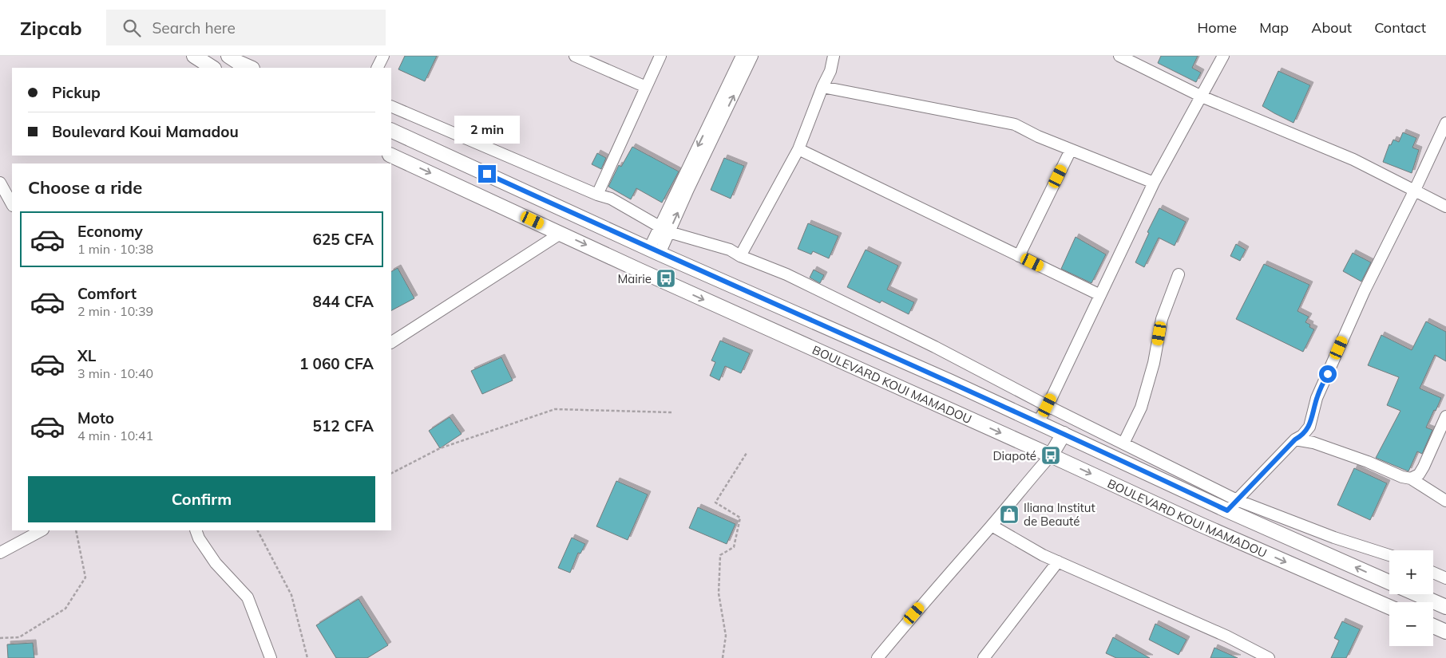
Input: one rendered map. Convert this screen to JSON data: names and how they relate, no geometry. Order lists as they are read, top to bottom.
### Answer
{
  "streets": {
    "main road": ["BOULEVARD KOUI MAMADOU"]
  },
  "places": {
    "bus stop": ["Mairie", "Diapoté"],
    "shop": ["Iliana Institut de Beauté"]
  },
  "page": {
    "header": "Zipcab",
    "search": "Search here",
    "nav": [
      "Home",
      "Map",
      "About",
      "Contact"
    ],
    "banner": ["Pickup", "Boulevard Koui Mamadou"],
    "bubble": "2 min",
    "heading": "Choose a ride",
    "list": [
      {
        "name": "Economy",
        "note": "1 min · 10:38",
        "value": "625 CFA"
      },
      {
        "name": "Comfort",
        "note": "2 min · 10:39",
        "value": "844 CFA"
      },
      {
        "name": "XL",
        "note": "3 min · 10:40",
        "value": "1 060 CFA"
      },
      {
        "name": "Moto",
        "note": "4 min · 10:41",
        "value": "512 CFA"
      }
    ],
    "buttons": "Confirm",
    "map_buttons": ["+", "−"]
  }
}
